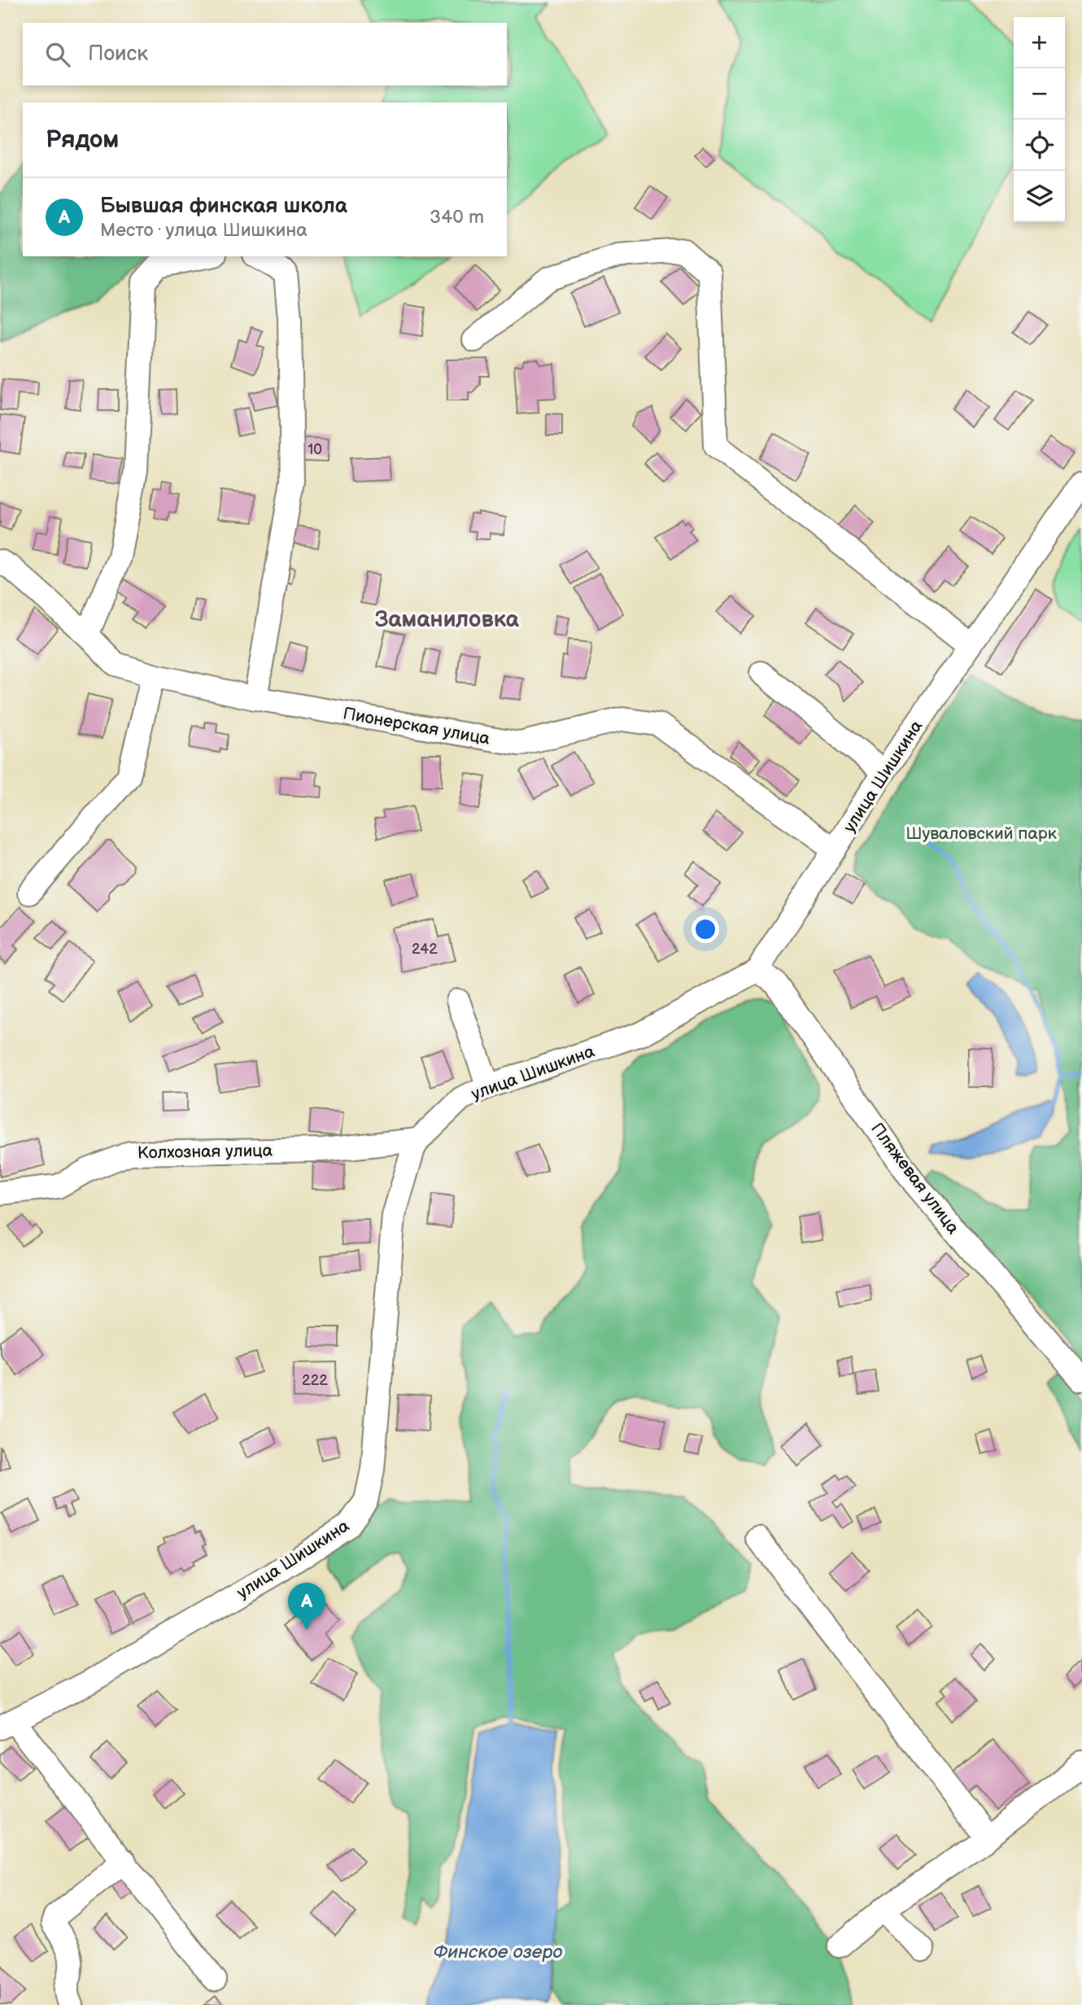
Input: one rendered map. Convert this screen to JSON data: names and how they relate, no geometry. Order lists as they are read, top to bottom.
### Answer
{
  "streets": {
    "street": [
      "Пионерская улица",
      "улица Шишкина",
      "Колхозная улица",
      "Пляжевая улица"
    ]
  },
  "crossings": [
    ["Пионерская улица", "улица Шишкина"],
    ["улица Шишкина", "Колхозная улица"],
    ["улица Шишкина", "Пляжевая улица"]
  ],
  "districts": ["Заманиловка"],
  "water": ["Финское озеро"],
  "parks": ["Шуваловский парк"],
  "house_numbers": ["10", "242", "222"],
  "page": {
    "map_buttons": ["+", "−"],
    "search": "Поиск",
    "heading": "Рядом",
    "list": [
      {
        "mark": "A",
        "name": "Бывшая финская школа",
        "note": "Место · улица Шишкина",
        "value": "340 m"
      }
    ],
    "pins": "A"
  }
}
